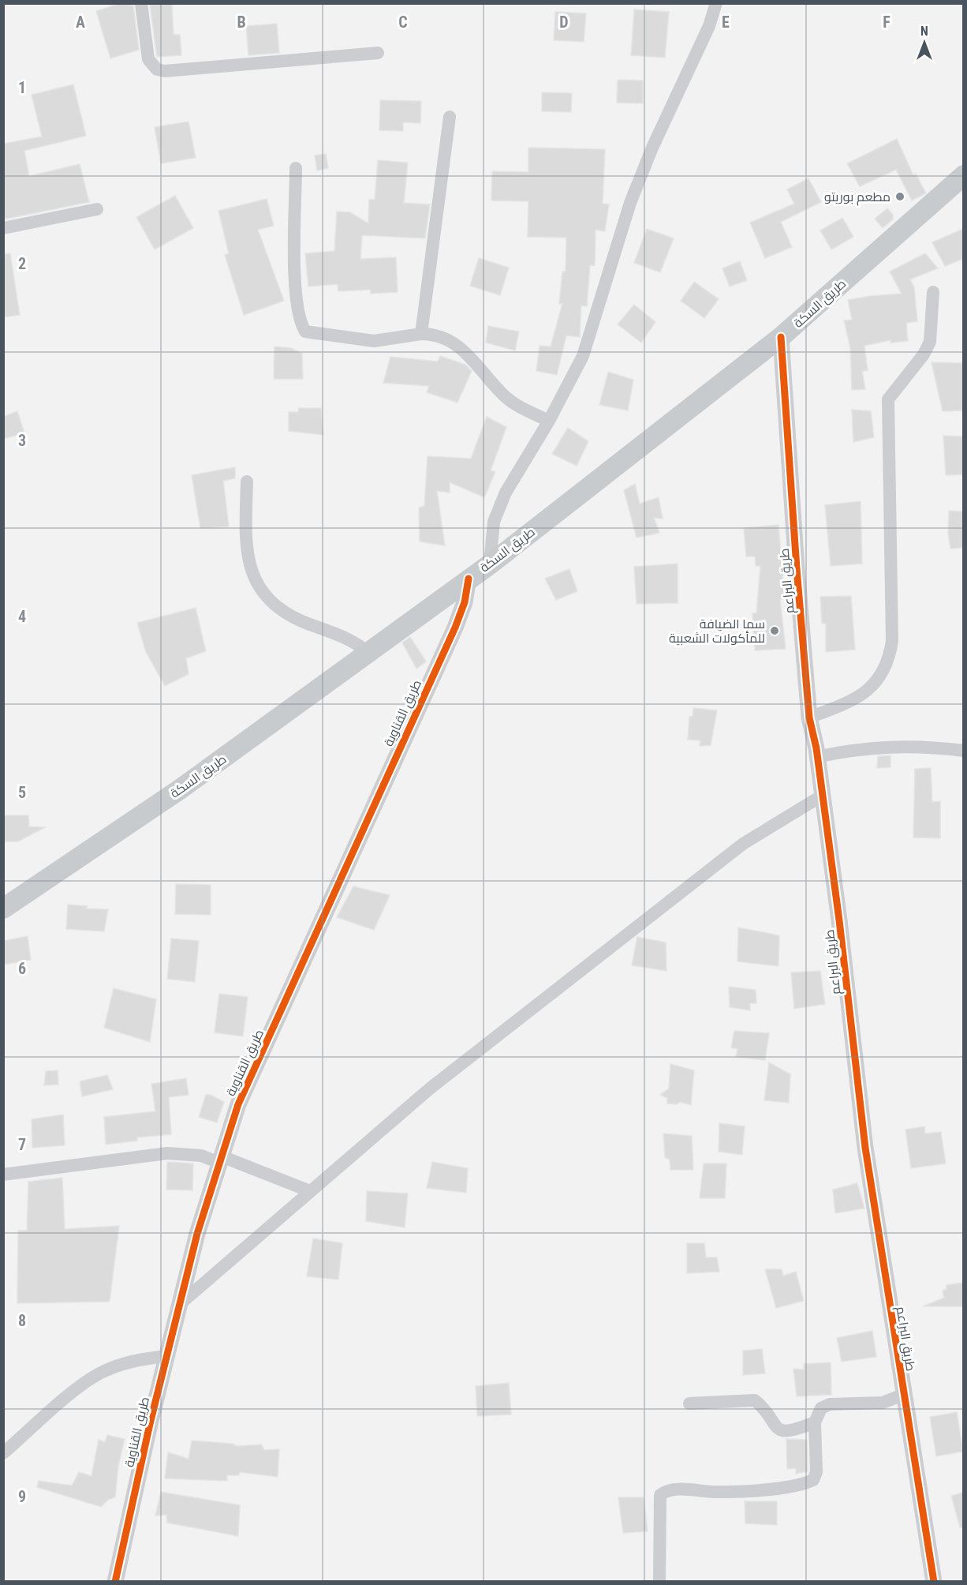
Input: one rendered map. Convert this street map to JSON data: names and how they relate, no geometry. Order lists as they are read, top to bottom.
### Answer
{
  "streets": {
    "main road": ["طريق السكة"],
    "street": ["طريق البراعم", "طريق القناوية"]
  },
  "crossings": [
    ["طريق السكة", "طريق البراعم"],
    ["طريق السكة", "طريق القناوية"]
  ],
  "places": ["مطعم بوريتو", "سما الضيافة للمأكولات الشعبية"],
  "north": "top",
  "grid": {
    "columns": [
      "A",
      "B",
      "C",
      "D",
      "E",
      "F"
    ],
    "rows": [
      "1",
      "2",
      "3",
      "4",
      "5",
      "6",
      "7",
      "8",
      "9"
    ]
  }
}
